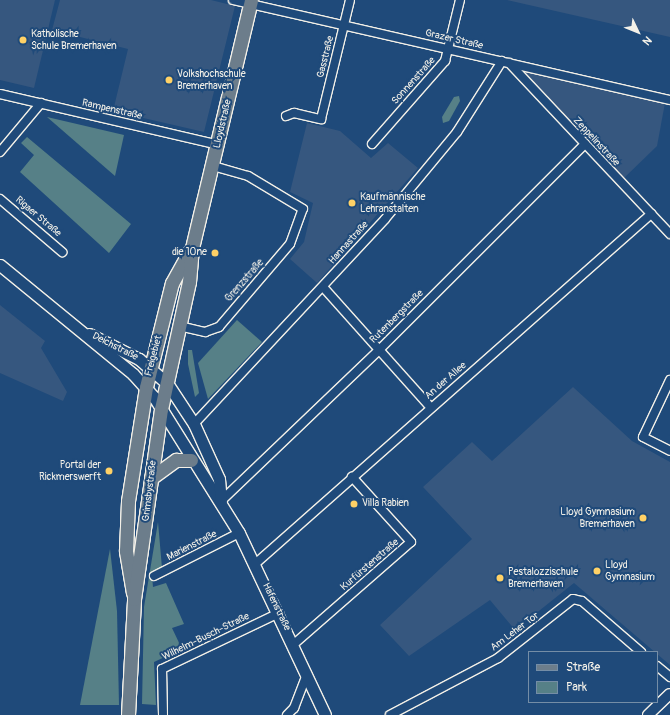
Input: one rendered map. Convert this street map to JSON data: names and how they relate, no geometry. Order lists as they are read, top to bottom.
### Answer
{
  "streets": {
    "main road": [
      "Lloydstraße",
      "Deichstraße",
      "Freigebiet",
      "Grimsbystraße",
      "Hafenstraße"
    ],
    "street": [
      "Grazer Straße",
      "Gasstraße",
      "Sonnenstraße",
      "Rampenstraße",
      "Zeppelinstraße",
      "Rigaer Straße",
      "Hannastraße",
      "Grenzstraße",
      "Rutenbergstraße",
      "An der Allee",
      "Marienstraße",
      "Kurfürstenstraße",
      "Am Leher Tor",
      "Wilhelm-Busch-Straße"
    ]
  },
  "crossings": [
    ["Grazer Straße", "Gasstraße"],
    ["Grazer Straße", "Sonnenstraße"],
    ["Grazer Straße", "Lloydstraße"],
    ["Grazer Straße", "Zeppelinstraße"],
    ["Grazer Straße", "Hannastraße"],
    ["Rampenstraße", "Lloydstraße"],
    ["Lloydstraße", "Grenzstraße"],
    ["Lloydstraße", "Deichstraße"],
    ["Lloydstraße", "Freigebiet"],
    ["Lloydstraße", "Grimsbystraße"],
    ["Lloydstraße", "Hafenstraße"],
    ["Zeppelinstraße", "Hannastraße"],
    ["Zeppelinstraße", "Rutenbergstraße"],
    ["Zeppelinstraße", "An der Allee"],
    ["Hannastraße", "Hafenstraße"],
    ["Rutenbergstraße", "Hafenstraße"],
    ["Deichstraße", "Freigebiet"],
    ["Deichstraße", "Grimsbystraße"],
    ["Deichstraße", "Hafenstraße"],
    ["Freigebiet", "Grimsbystraße"],
    ["Freigebiet", "Hafenstraße"],
    ["An der Allee", "Kurfürstenstraße"],
    ["An der Allee", "Hafenstraße"],
    ["Grimsbystraße", "Hafenstraße"],
    ["Marienstraße", "Hafenstraße"],
    ["Kurfürstenstraße", "Hafenstraße"],
    ["Hafenstraße", "Wilhelm-Busch-Straße"]
  ],
  "places": [
    "Katholische Schule Bremerhaven",
    "Volkshochschule Bremerhaven",
    "Kaufmännische Lehranstalten",
    "die 10ne",
    "Portal der Rickmerswerft",
    "Villa Rabien",
    "Lloyd Gymnasium Bremerhaven",
    "Lloyd Gymnasium",
    "Pestalozzischule Bremerhaven"
  ],
  "legend": ["Straße", "Park"],
  "north": "bottom right"
}
